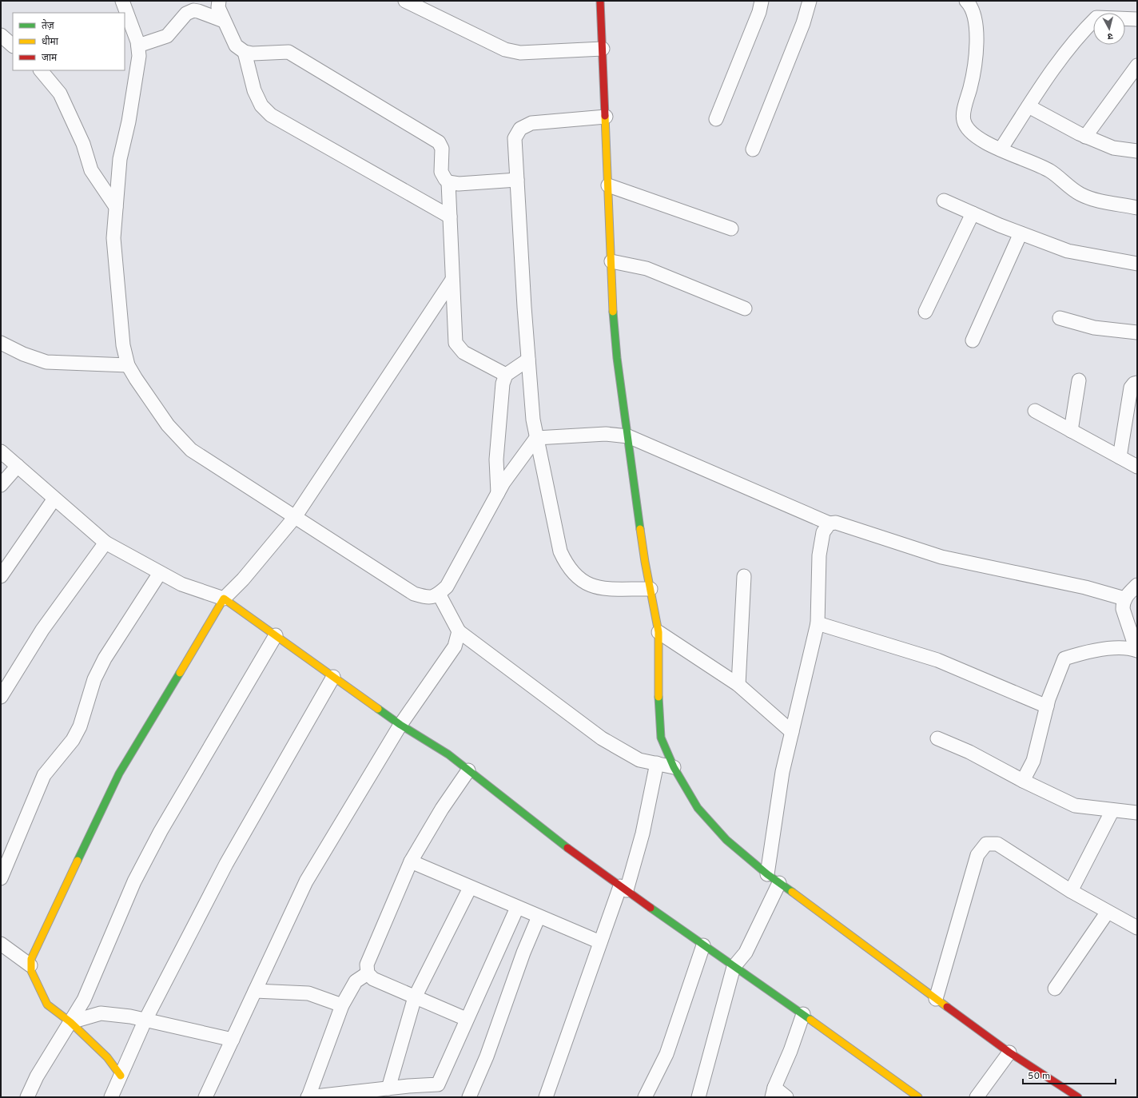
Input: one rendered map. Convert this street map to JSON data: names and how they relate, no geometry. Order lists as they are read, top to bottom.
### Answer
{
  "legend": ["तेज़", "धीमा", "जाम"],
  "scale_bar": "50 m",
  "north": "bottom"
}
